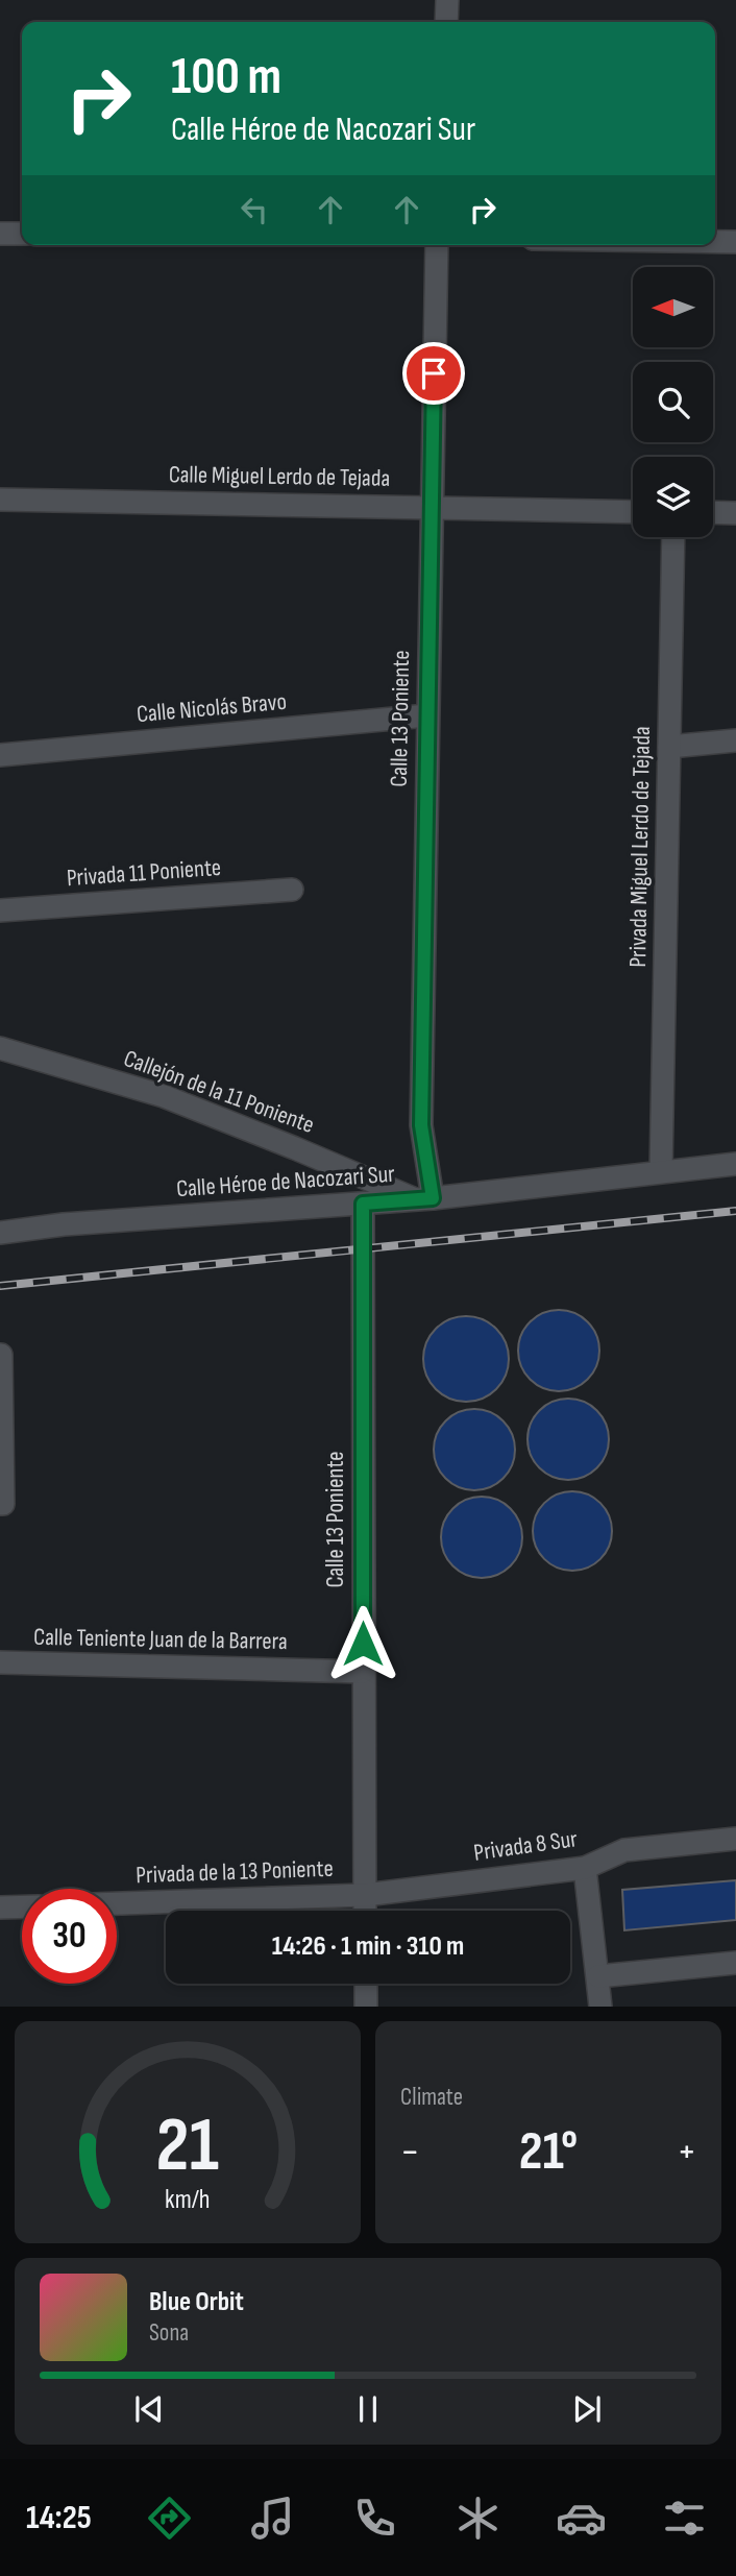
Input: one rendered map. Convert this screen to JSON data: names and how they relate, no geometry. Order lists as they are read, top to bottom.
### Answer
{
  "streets": {
    "street": [
      "Calle Miguel Lerdo de Tejada",
      "Calle Nicolás Bravo",
      "Calle 13 Poniente",
      "Privada Miguel Lerdo de Tejada",
      "Privada 11 Poniente",
      "Callejón de la 11 Poniente",
      "Calle Héroe de Nacozari Sur",
      "Calle Teniente Juan de la Barrera",
      "Privada 8 Sur",
      "Privada de la 13 Poniente"
    ]
  },
  "crossings": [
    ["Calle Miguel Lerdo de Tejada", "Calle 13 Poniente"],
    ["Calle Nicolás Bravo", "Calle 13 Poniente"],
    ["Calle 13 Poniente", "Callejón de la 11 Poniente"],
    ["Calle 13 Poniente", "Calle Héroe de Nacozari Sur"],
    ["Calle 13 Poniente", "Calle Teniente Juan de la Barrera"],
    ["Calle 13 Poniente", "Privada 8 Sur"],
    ["Calle 13 Poniente", "Privada de la 13 Poniente"],
    ["Privada Miguel Lerdo de Tejada", "Calle Héroe de Nacozari Sur"],
    ["Callejón de la 11 Poniente", "Calle Héroe de Nacozari Sur"],
    ["Privada 8 Sur", "Privada de la 13 Poniente"]
  ],
  "north": "left",
  "page": {
    "turn": ["100 m", "Calle Héroe de Nacozari Sur"],
    "limit": "30",
    "trip": "14:26 · 1 min · 310 m",
    "tile": "Climate",
    "heat": ["−", "21°", "+"],
    "song": ["Blue Orbit", "Sona"],
    "tabs": "14:25",
    "gauge": ["21", "km/h"]
  }
}
